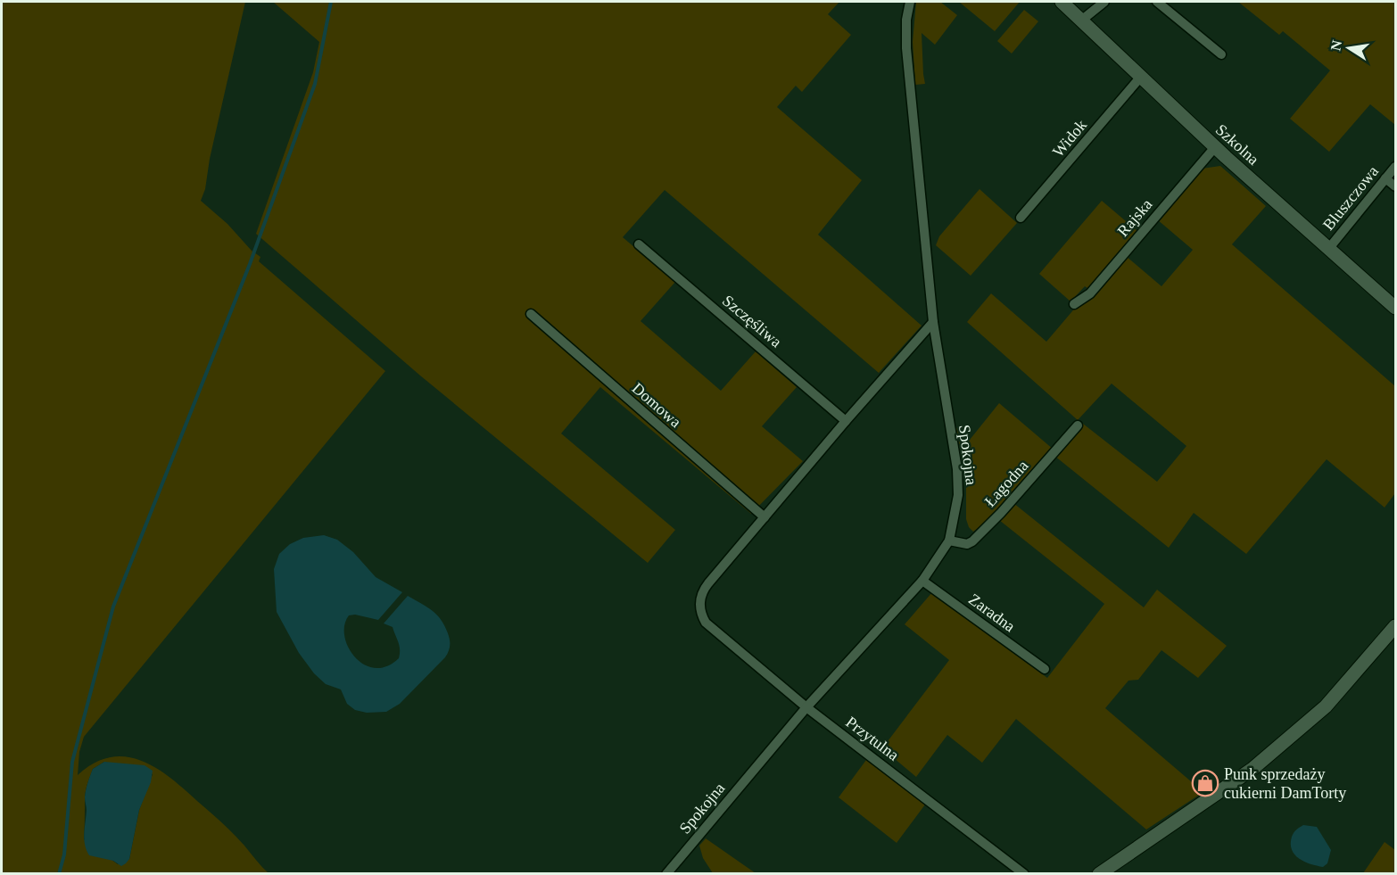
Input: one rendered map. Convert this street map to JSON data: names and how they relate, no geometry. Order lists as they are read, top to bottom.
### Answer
{
  "streets": {
    "street": [
      "Widok",
      "Szkolna",
      "Bluszczowa",
      "Rajska",
      "Szczęśliwa",
      "Domowa",
      "Spokojna",
      "Łagodna",
      "Zaradna",
      "Przytulna"
    ]
  },
  "crossings": [
    ["Widok", "Szkolna"],
    ["Szkolna", "Bluszczowa"],
    ["Szkolna", "Rajska"],
    ["Domowa", "Przytulna"],
    ["Spokojna", "Łagodna"],
    ["Spokojna", "Zaradna"],
    ["Spokojna", "Przytulna"]
  ],
  "places": {
    "shop": ["Punk sprzedaży cukierni DamTorty"]
  },
  "north": "left"
}
